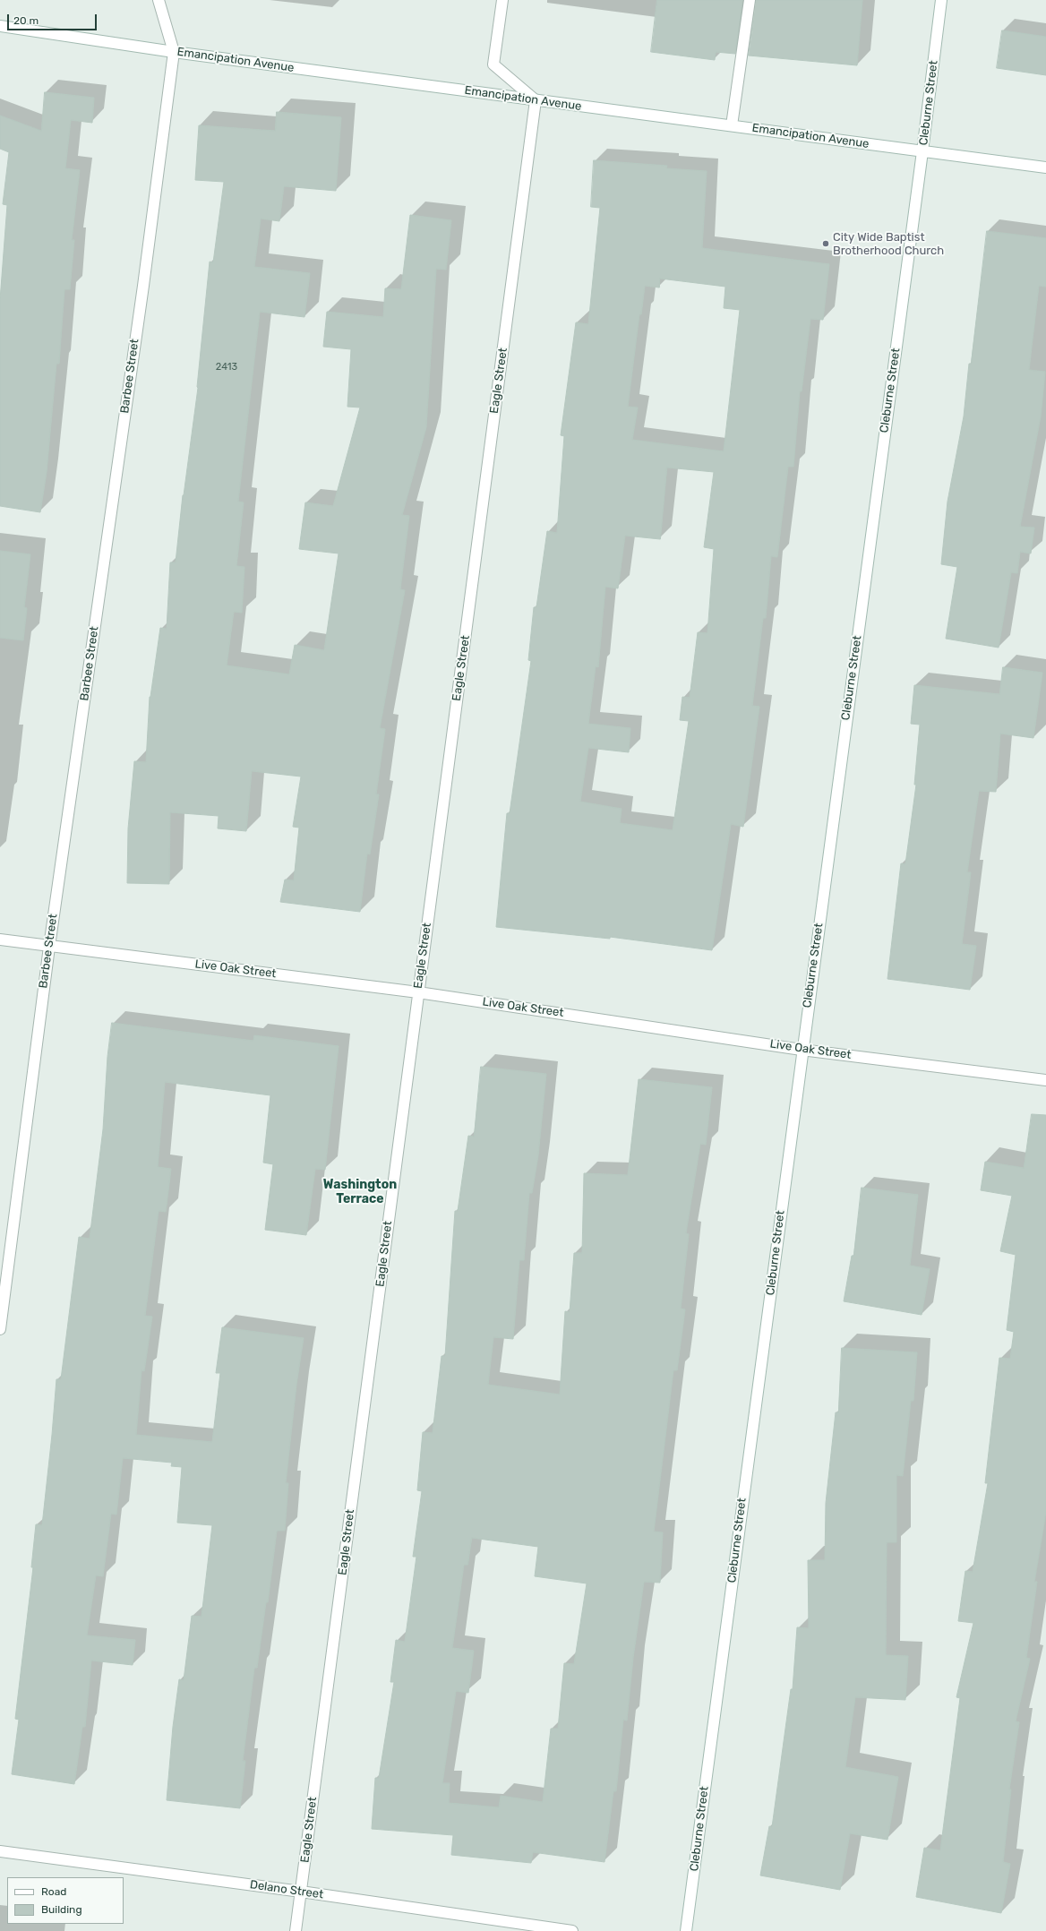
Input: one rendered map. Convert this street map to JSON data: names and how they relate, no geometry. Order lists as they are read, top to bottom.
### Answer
{
  "streets": {
    "street": [
      "Emancipation Avenue",
      "Cleburne Street",
      "Barbee Street",
      "Eagle Street",
      "Live Oak Street",
      "Delano Street"
    ]
  },
  "crossings": [
    ["Emancipation Avenue", "Cleburne Street"],
    ["Emancipation Avenue", "Barbee Street"],
    ["Emancipation Avenue", "Eagle Street"],
    ["Cleburne Street", "Live Oak Street"],
    ["Barbee Street", "Live Oak Street"],
    ["Eagle Street", "Live Oak Street"],
    ["Eagle Street", "Delano Street"]
  ],
  "districts": ["Washington Terrace"],
  "places": ["City Wide Baptist Brotherhood Church"],
  "house_numbers": ["2413"],
  "legend": ["Road", "Building"],
  "scale_bar": "20 m"
}
